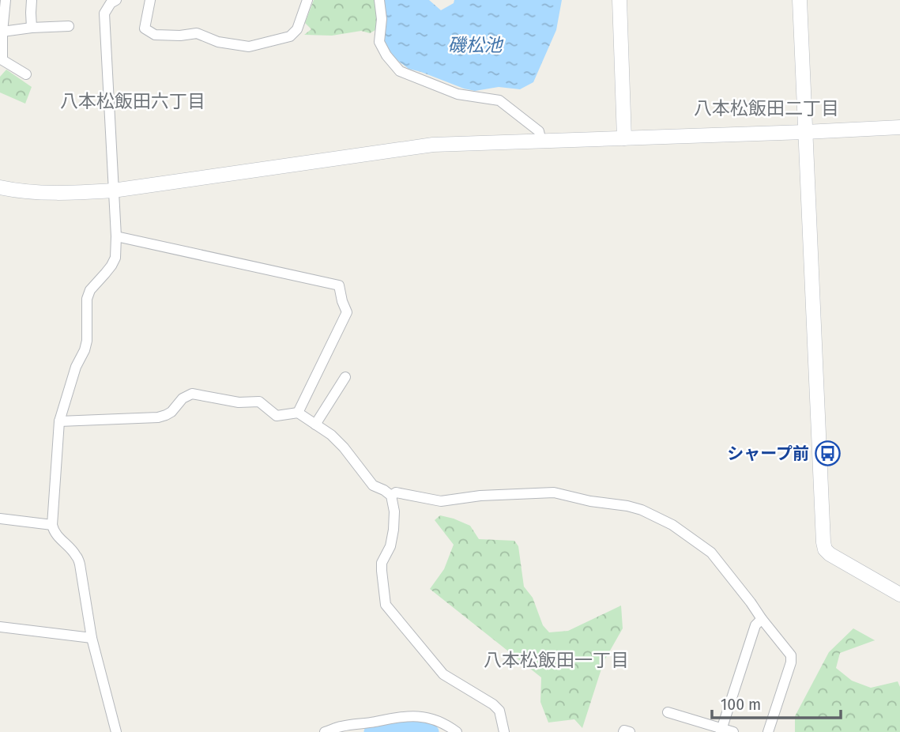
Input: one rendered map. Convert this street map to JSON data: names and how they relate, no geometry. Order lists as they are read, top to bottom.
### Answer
{
  "districts": ["八本松飯田六丁目", "八本松飯田二丁目", "八本松飯田一丁目"],
  "water": ["磯松池"],
  "places": {
    "bus stop": ["シャープ前"]
  },
  "scale_bar": "100 m"
}
